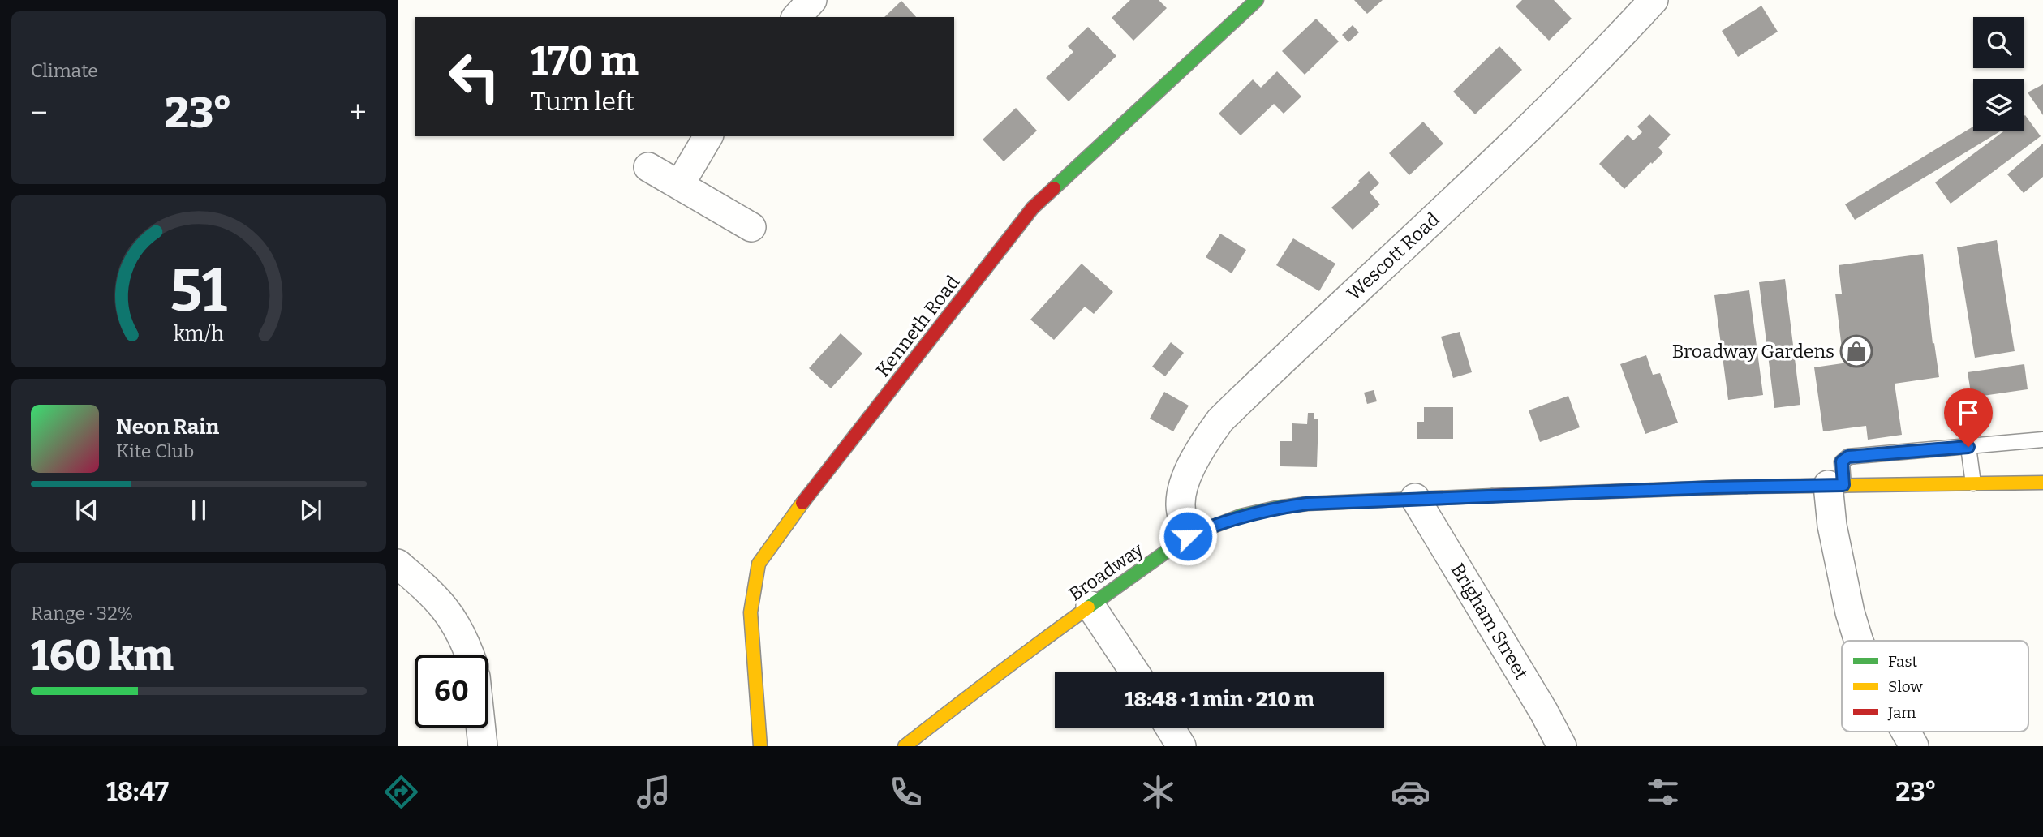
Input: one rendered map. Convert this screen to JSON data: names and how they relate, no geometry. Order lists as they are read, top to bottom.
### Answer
{
  "streets": {
    "main road": ["Kenneth Road", "Broadway"],
    "street": ["Wescott Road", "Brigham Street"]
  },
  "crossings": [
    ["Wescott Road", "Broadway"],
    ["Broadway", "Brigham Street"]
  ],
  "places": {
    "shop": ["Broadway Gardens"]
  },
  "legend": ["Fast", "Slow", "Jam"],
  "page": {
    "tile": [
      "Climate",
      ["Range · 32%", "160 km"]
    ],
    "turn": ["170 m", "Turn left"],
    "heat": ["−", "23°", "+"],
    "song": ["Neon Rain", "Kite Club"],
    "limit": "60",
    "trip": "18:48 · 1 min · 210 m",
    "tabs": ["18:47", "23°"],
    "gauge": ["51", "km/h"]
  }
}
